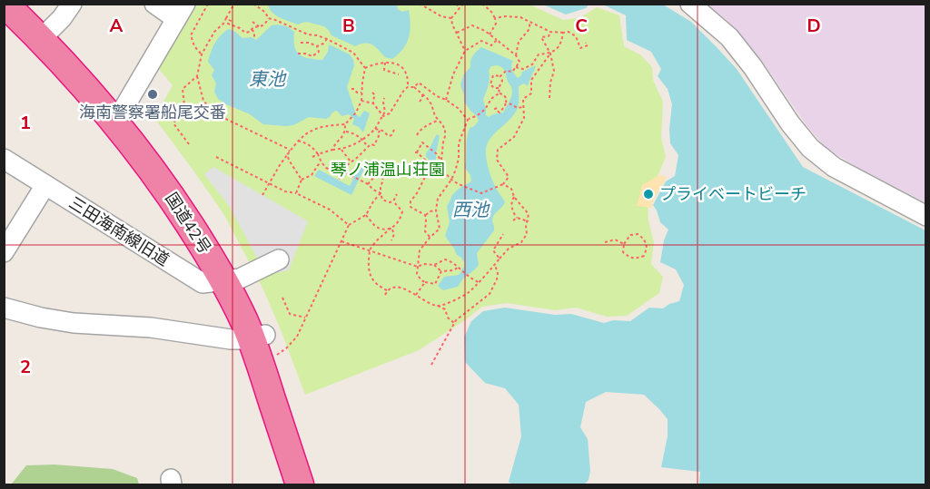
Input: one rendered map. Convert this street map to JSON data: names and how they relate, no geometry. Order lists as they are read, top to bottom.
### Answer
{
  "streets": {
    "highway": ["国道42号"],
    "street": ["三田海南線旧道"]
  },
  "crossings": [
    ["国道42号", "三田海南線旧道"]
  ],
  "water": ["東池", "西池"],
  "parks": ["琴ノ浦温山荘園"],
  "places": ["海南警察署船尾交番", "プライベートビーチ"],
  "grid": {
    "columns": [
      "A",
      "B",
      "C",
      "D"
    ],
    "rows": ["1", "2"]
  }
}
